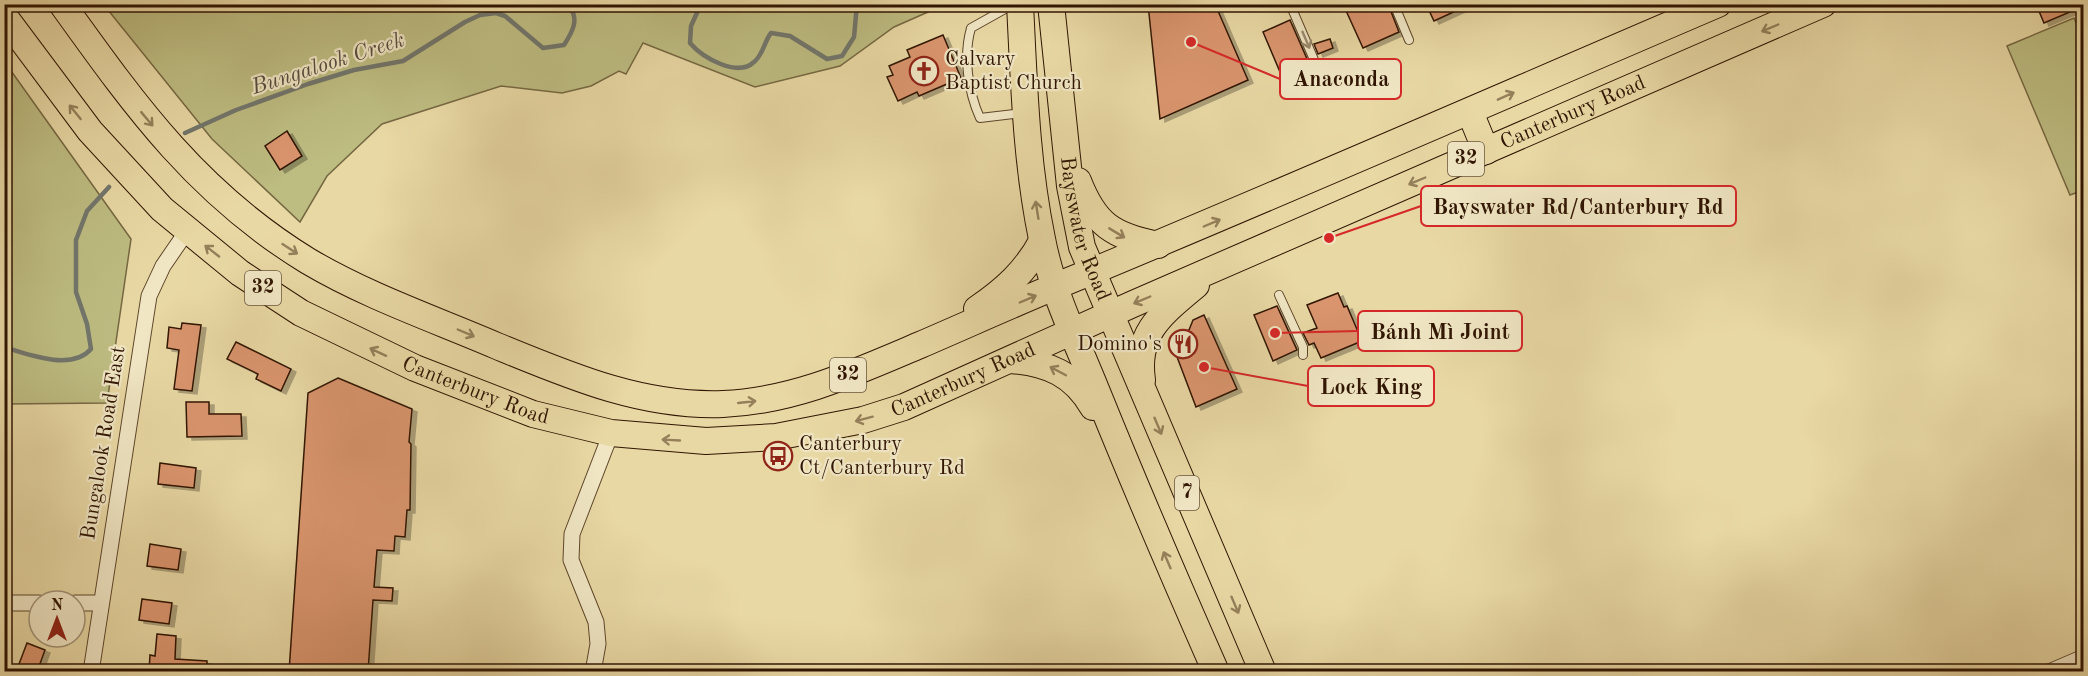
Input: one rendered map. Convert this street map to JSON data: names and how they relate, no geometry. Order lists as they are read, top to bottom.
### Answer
{
  "streets": {
    "main road": [
      "Canterbury Road",
      "32",
      "Bayswater Road",
      "7"
    ],
    "street": ["Bungalook Road East"]
  },
  "crossings": [
    ["Canterbury Road", "Bayswater Road"],
    ["Canterbury Road", "Bungalook Road East"]
  ],
  "water": ["Bungalook Creek"],
  "places": {
    "other": [
      "Anaconda",
      "Bayswater Rd/Canterbury Rd",
      "Bánh Mì Joint",
      "Lock King"
    ],
    "church": ["Calvary Baptist Church"],
    "restaurant": ["Domino's"],
    "bus stop": ["Canterbury Ct/Canterbury Rd"]
  },
  "north": "top"
}
